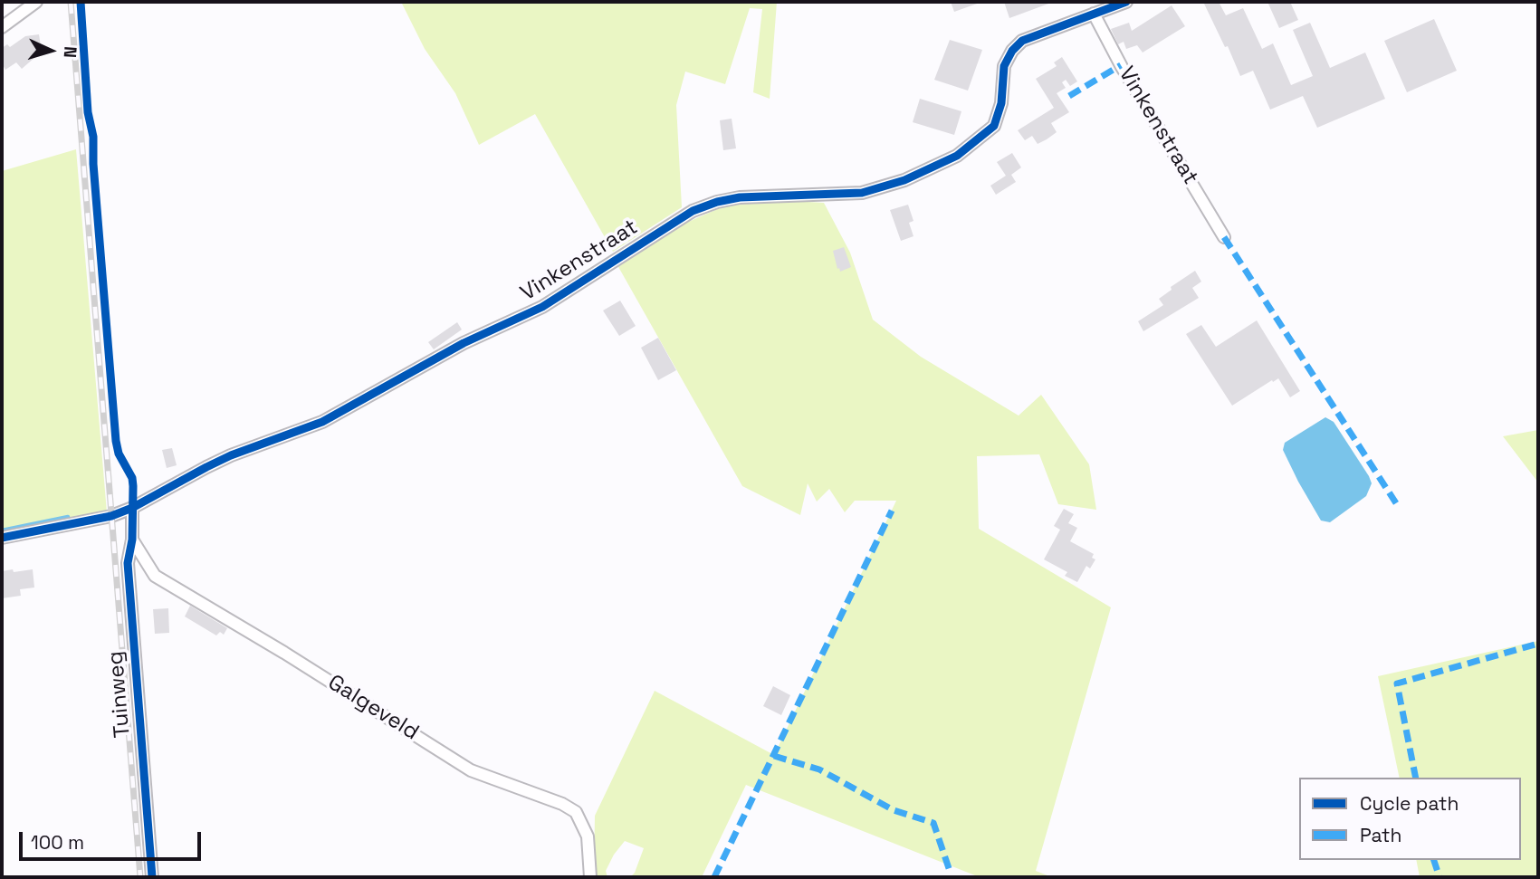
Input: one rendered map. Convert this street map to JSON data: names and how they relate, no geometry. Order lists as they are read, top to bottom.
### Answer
{
  "streets": {
    "street": ["Vinkenstraat", "Tuinweg", "Galgeveld"]
  },
  "crossings": [
    ["Vinkenstraat", "Tuinweg"],
    ["Tuinweg", "Galgeveld"]
  ],
  "legend": ["Cycle path", "Path"],
  "scale_bar": "100 m",
  "north": "right"
}
